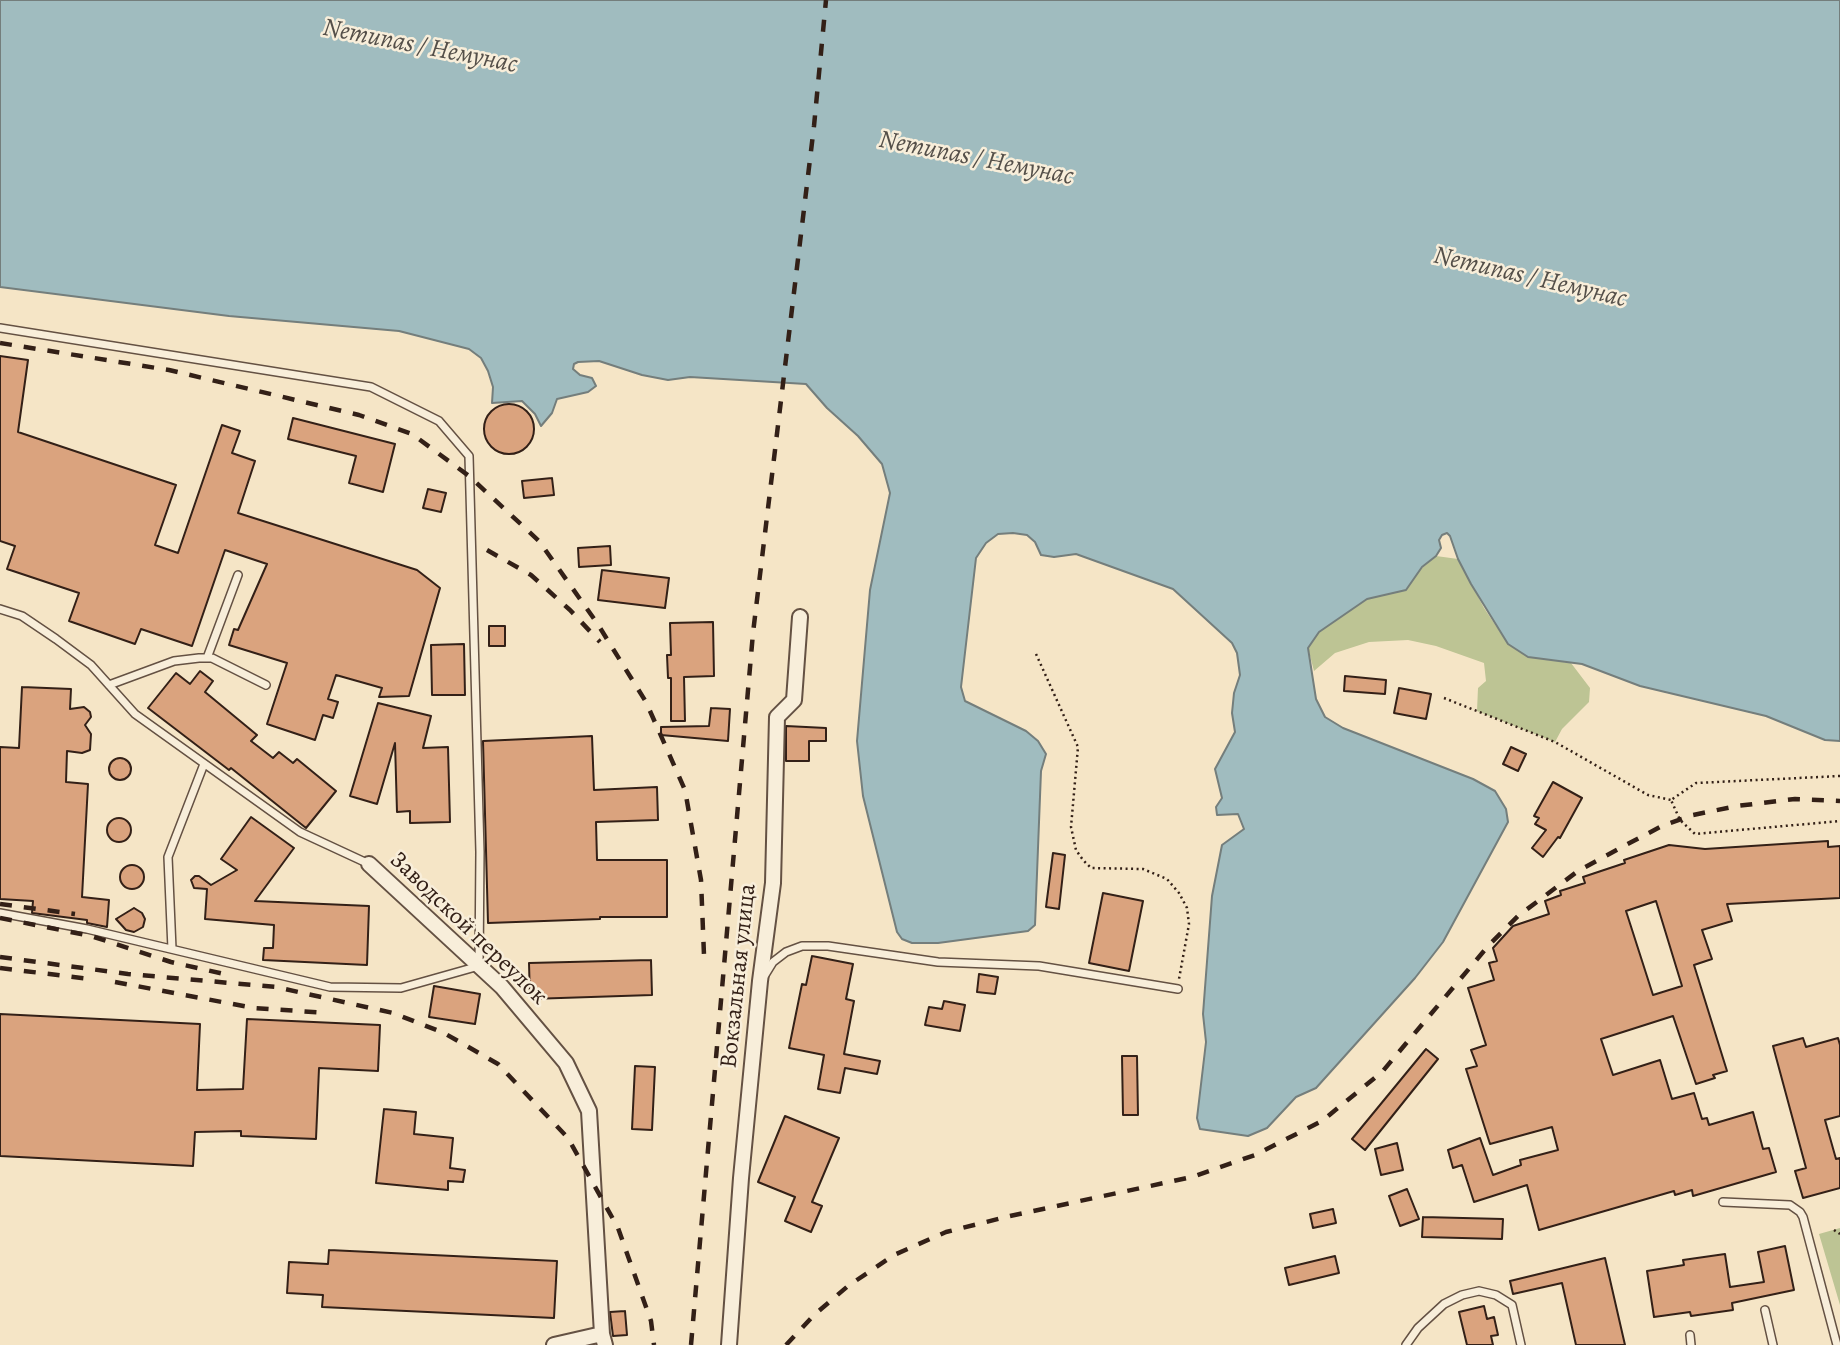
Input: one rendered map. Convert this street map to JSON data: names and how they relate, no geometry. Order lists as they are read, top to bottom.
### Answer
{
  "streets": {
    "street": ["Заводской переулок", "Вокзальная улица"]
  },
  "water": ["Nemunas / Немунас"]
}
